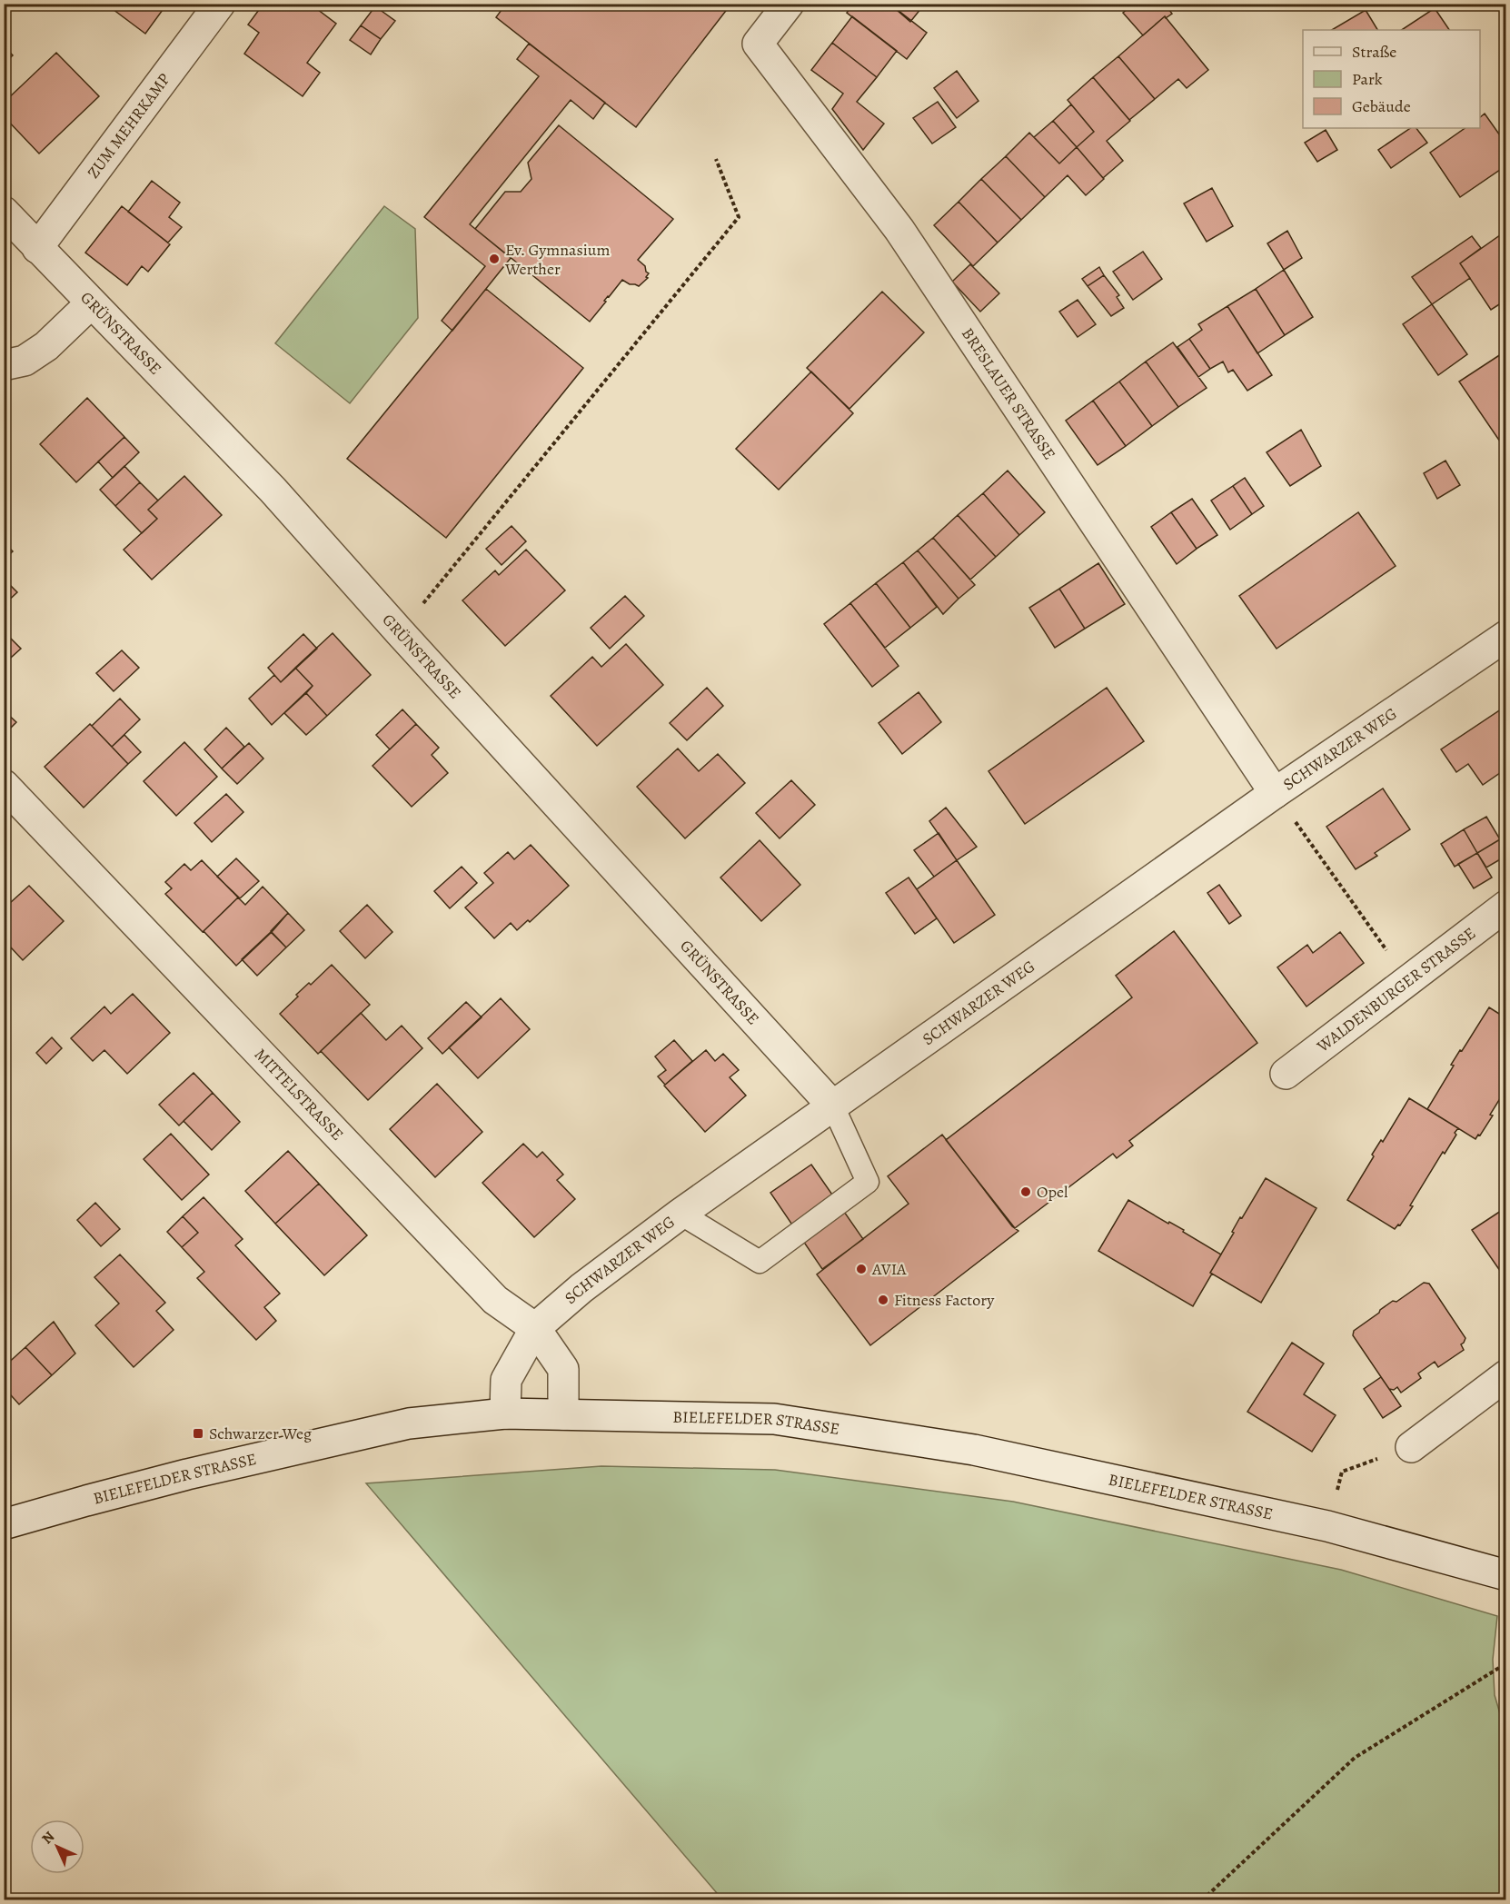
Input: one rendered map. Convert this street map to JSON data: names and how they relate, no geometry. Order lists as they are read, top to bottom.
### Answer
{
  "streets": {
    "street": [
      "ZUM MEHRKAMP",
      "GRÜNSTRASSE",
      "BRESLAUER STRASSE",
      "SCHWARZER WEG",
      "WALDENBURGER STRASSE",
      "MITTELSTRASSE",
      "BIELEFELDER STRASSE"
    ]
  },
  "crossings": [
    ["ZUM MEHRKAMP", "GRÜNSTRASSE"],
    ["GRÜNSTRASSE", "SCHWARZER WEG"],
    ["BRESLAUER STRASSE", "SCHWARZER WEG"],
    ["SCHWARZER WEG", "MITTELSTRASSE"],
    ["SCHWARZER WEG", "BIELEFELDER STRASSE"],
    ["MITTELSTRASSE", "BIELEFELDER STRASSE"]
  ],
  "places": {
    "other": [
      "Ev. Gymnasium Werther",
      "Opel",
      "AVIA",
      "Fitness Factory"
    ],
    "transit": ["Schwarzer Weg"]
  },
  "legend": ["Straße", "Park", "Gebäude"],
  "north": "top left"
}
